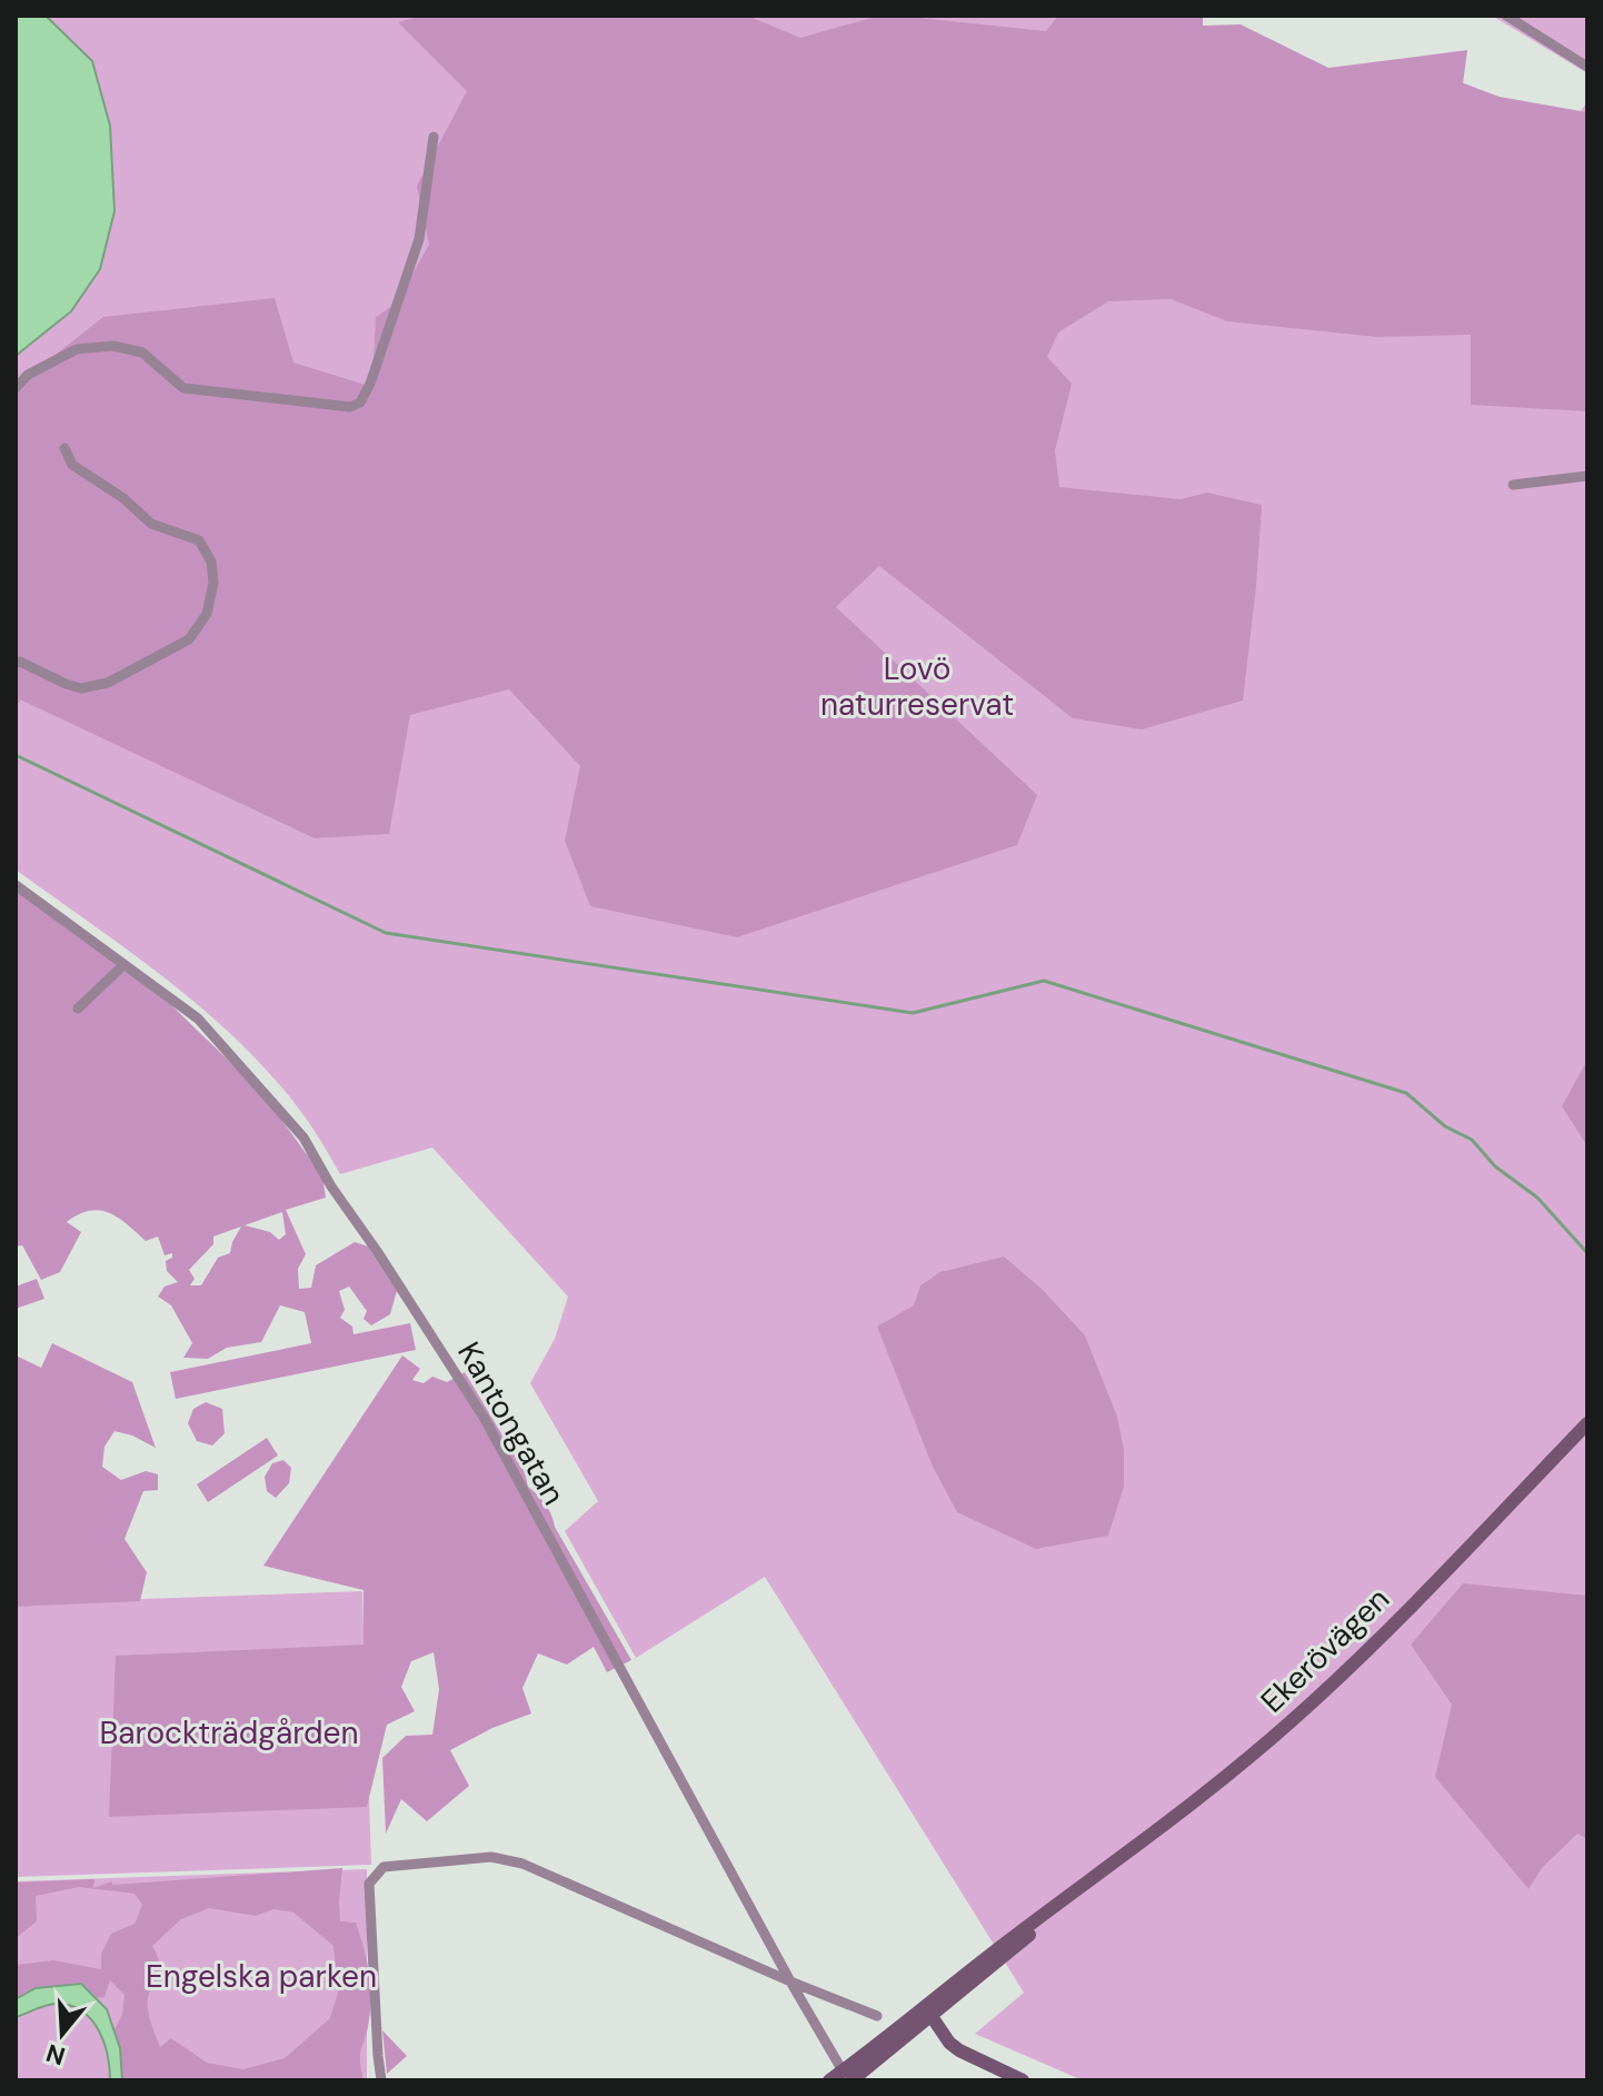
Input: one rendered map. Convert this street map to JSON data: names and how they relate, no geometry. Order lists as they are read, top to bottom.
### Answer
{
  "streets": {
    "main road": ["Ekerövägen"],
    "street": ["Kantongatan"]
  },
  "crossings": [
    ["Kantongatan", "Ekerövägen"]
  ],
  "parks": ["Lovö naturreservat", "Barockträdgården", "Engelska parken"],
  "north": "bottom"
}
